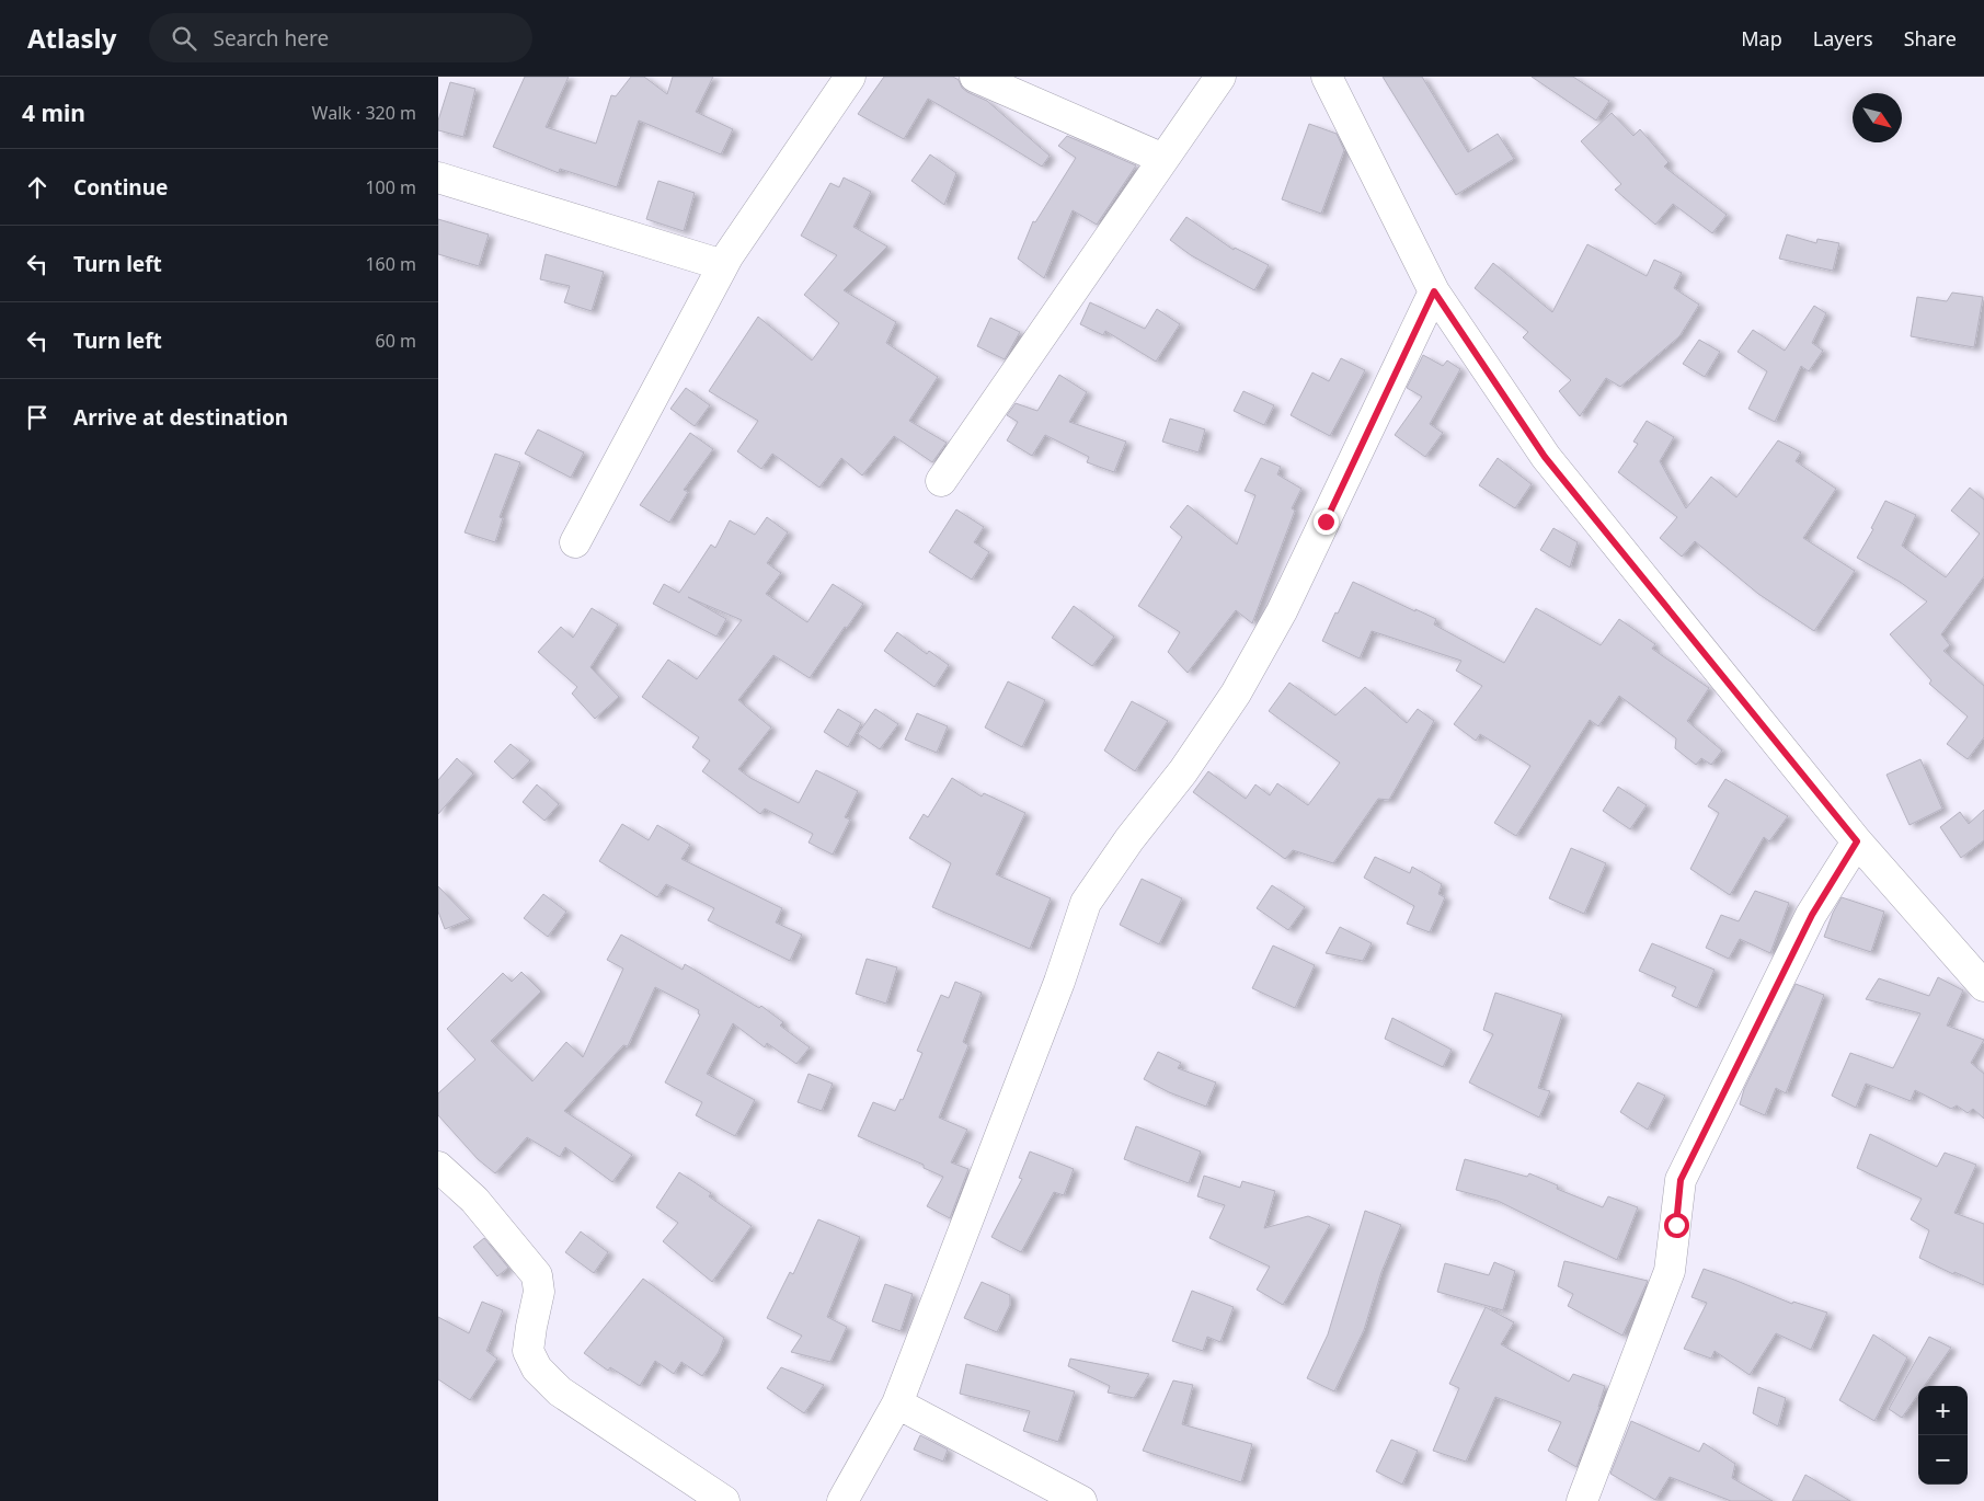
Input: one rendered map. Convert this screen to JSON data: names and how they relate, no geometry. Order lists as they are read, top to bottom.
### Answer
{
  "north": "bottom right",
  "page": {
    "header": "Atlasly",
    "search": "Search here",
    "nav": ["Map", "Layers", "Share"],
    "heading": ["4 min", "Walk · 320 m"],
    "list": [
      ["Continue", "100 m"],
      ["Turn left", "160 m"],
      ["Turn left", "60 m"],
      "Arrive at destination"
    ],
    "map_buttons": ["+", "−"]
  }
}
